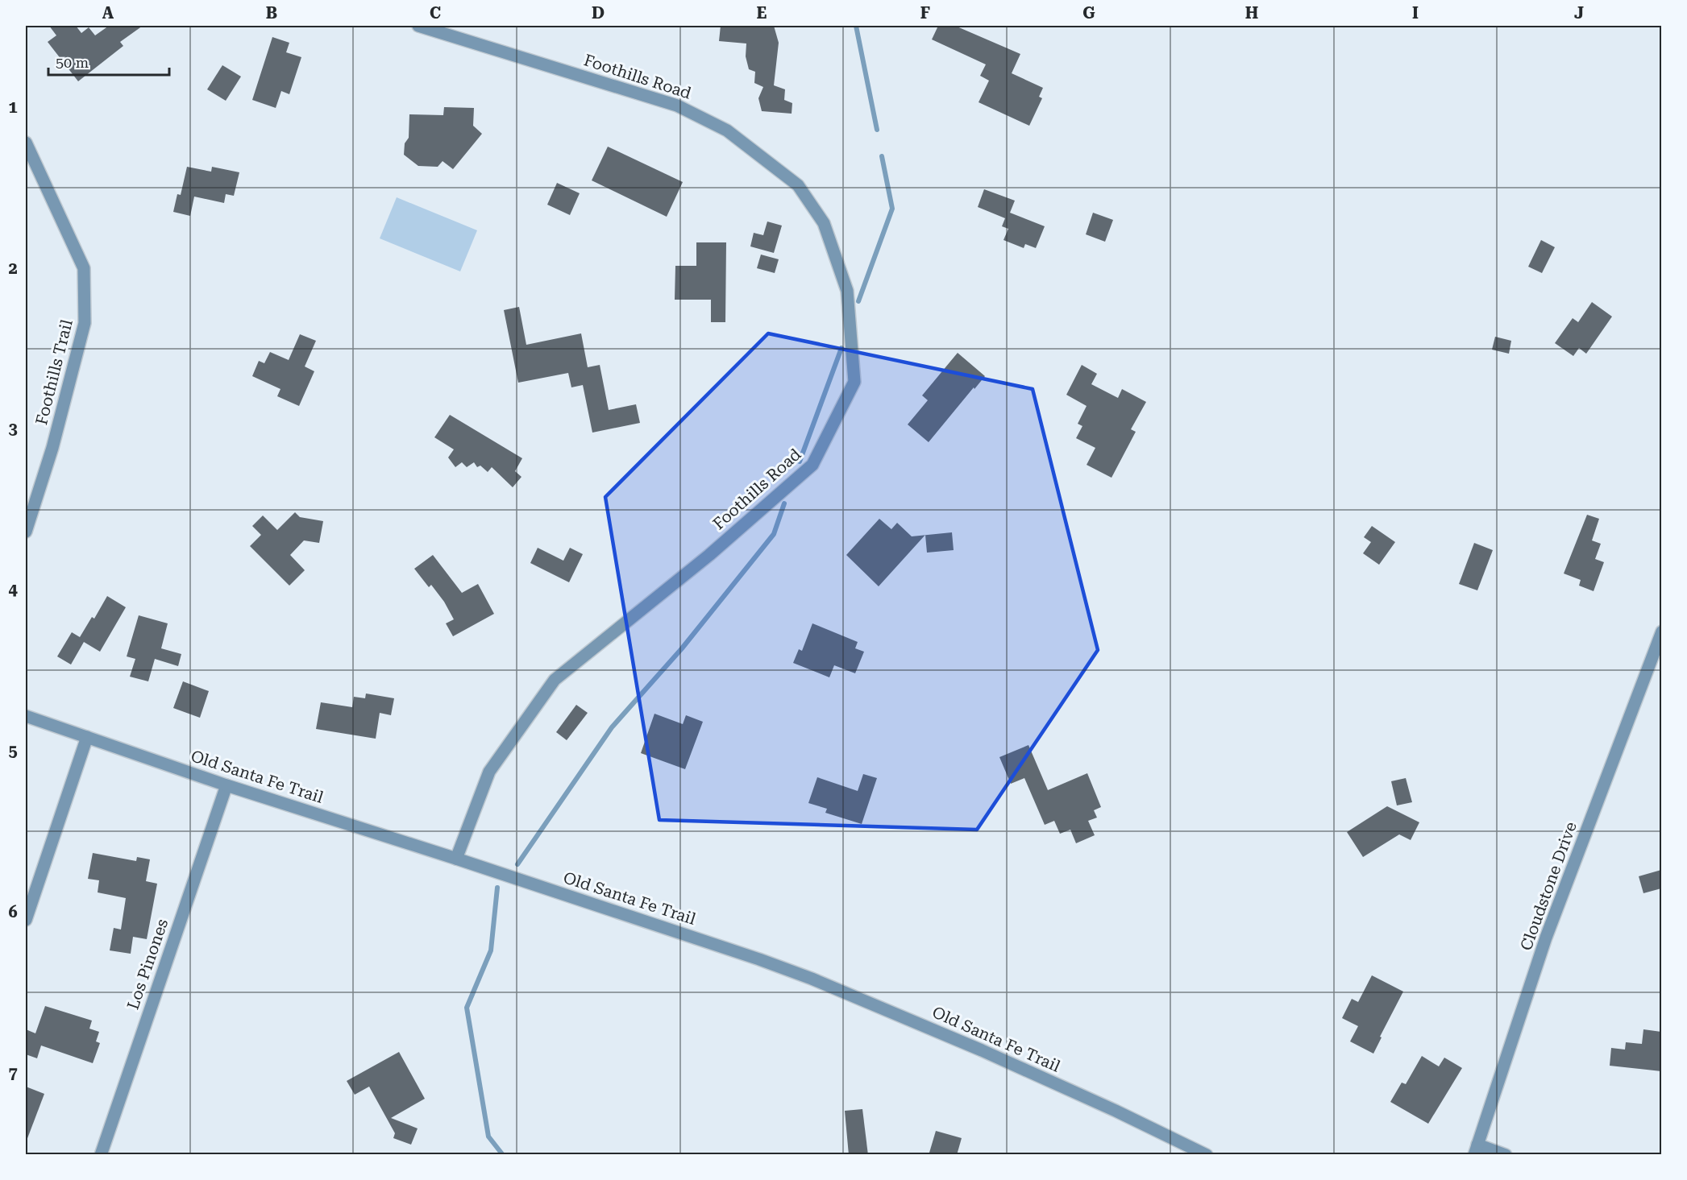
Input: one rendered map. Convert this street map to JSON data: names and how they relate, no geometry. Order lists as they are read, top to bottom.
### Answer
{
  "streets": {
    "street": [
      "Foothills Road",
      "Foothills Trail",
      "Old Santa Fe Trail",
      "Cloudstone Drive",
      "Los Pinones"
    ]
  },
  "crossings": [
    ["Foothills Road", "Old Santa Fe Trail"],
    ["Old Santa Fe Trail", "Los Pinones"]
  ],
  "scale_bar": "50 m",
  "grid": {
    "columns": [
      "A",
      "B",
      "C",
      "D",
      "E",
      "F",
      "G",
      "H",
      "I",
      "J"
    ],
    "rows": [
      "1",
      "2",
      "3",
      "4",
      "5",
      "6",
      "7"
    ]
  }
}
